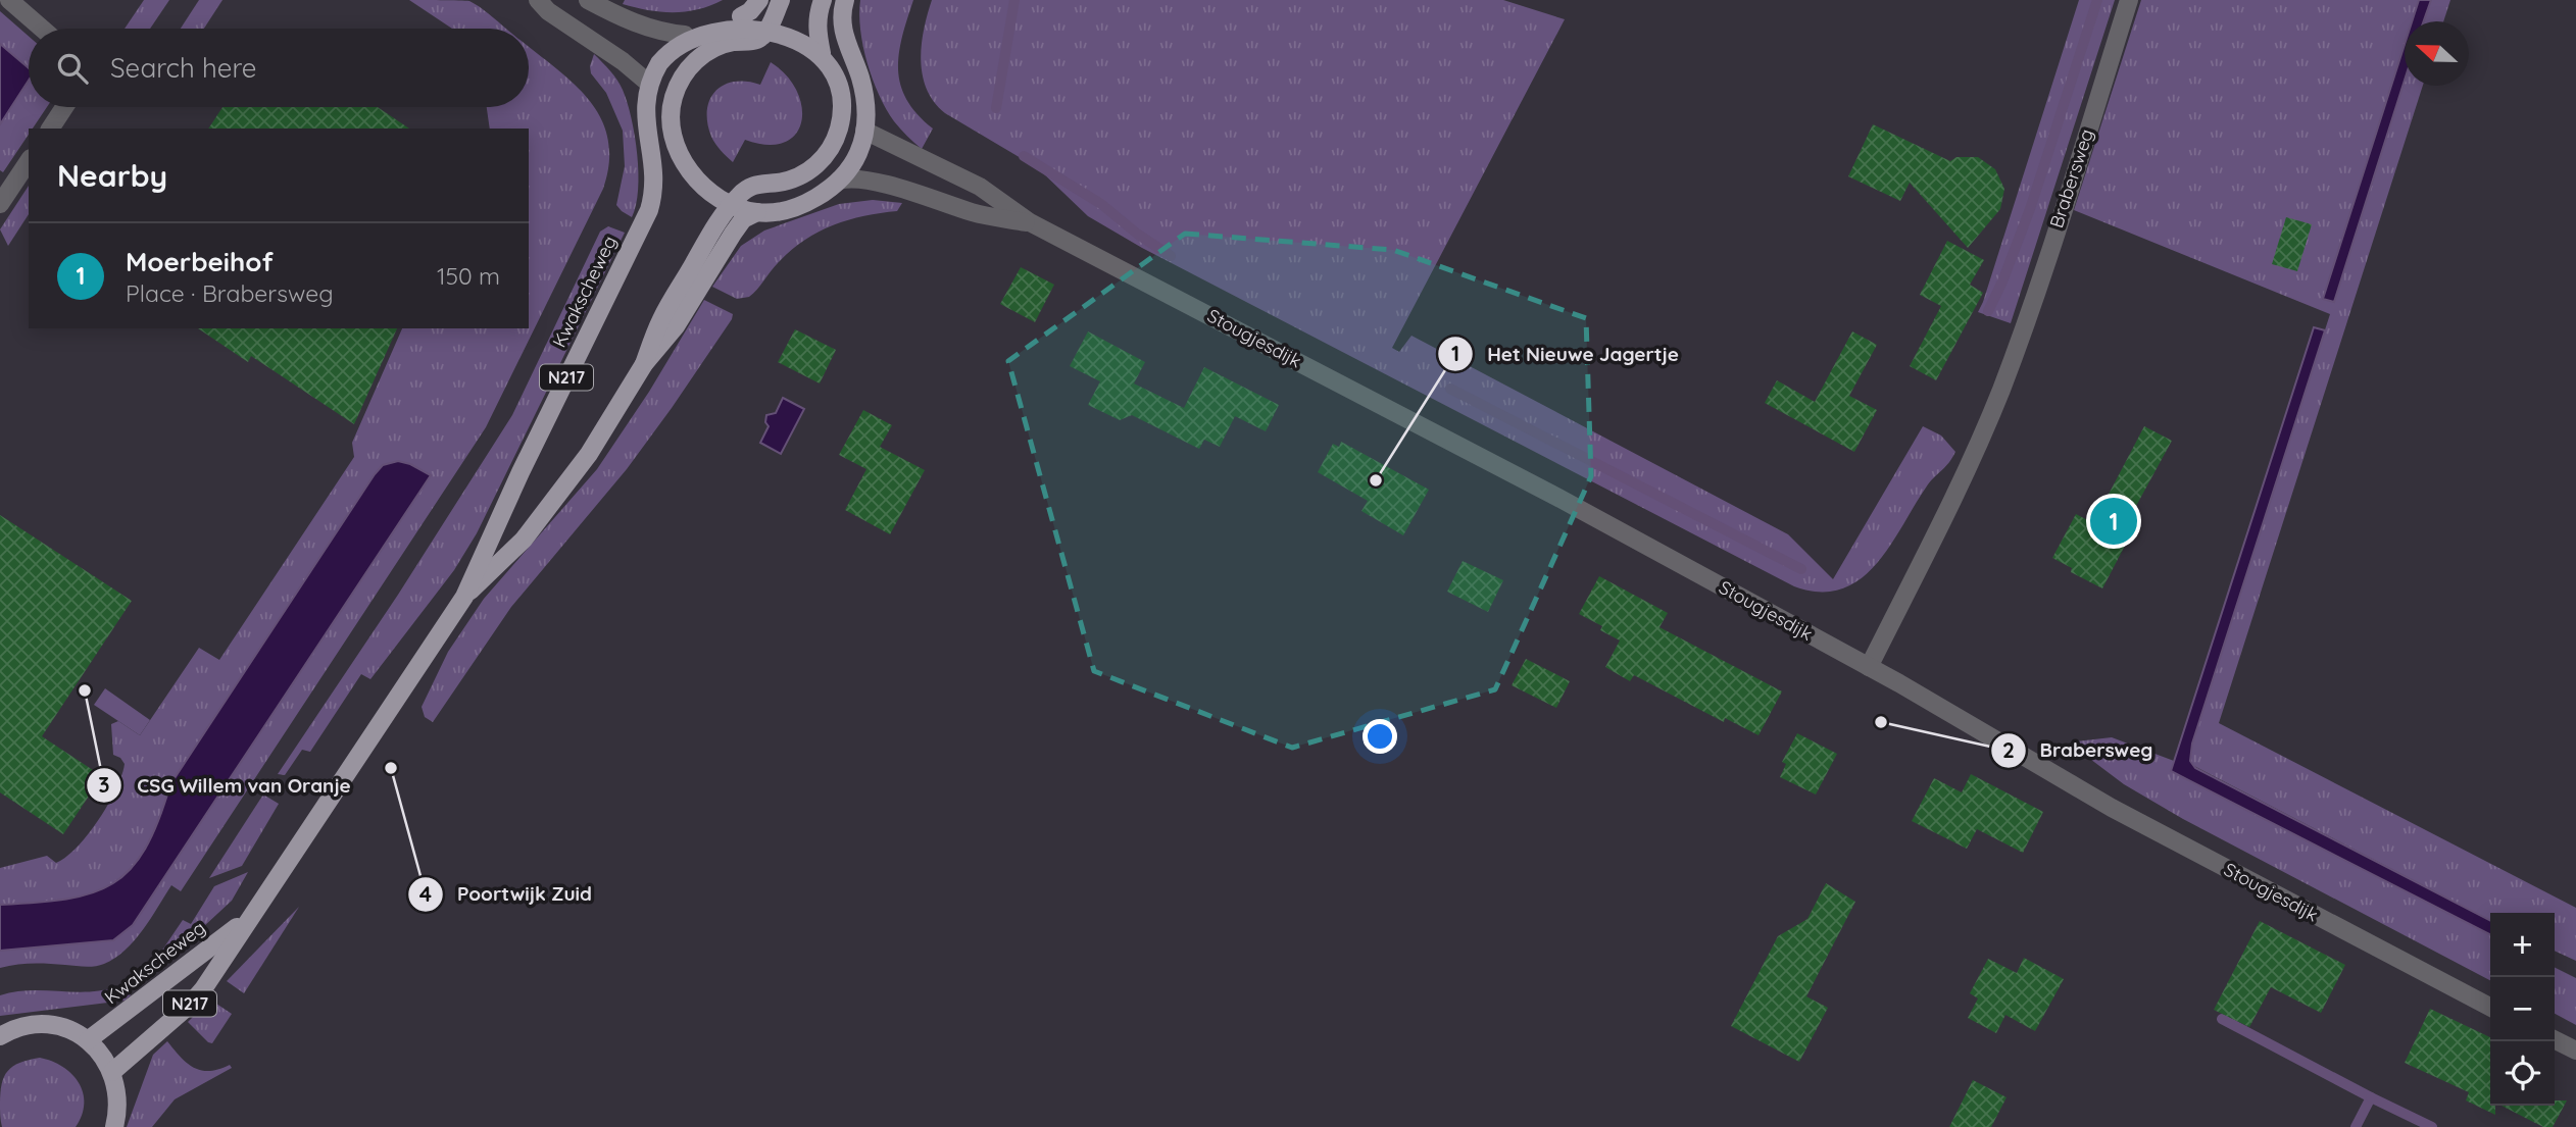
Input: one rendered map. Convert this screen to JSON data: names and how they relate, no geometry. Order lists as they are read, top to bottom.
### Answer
{
  "streets": {
    "main road": ["Kwakscheweg", "N217"],
    "street": ["Brabersweg", "Stougjesdijk"]
  },
  "crossings": [
    ["Brabersweg", "Stougjesdijk"],
    ["Kwakscheweg", "N217"]
  ],
  "places": [
    "Het Nieuwe Jagertje",
    "CSG Willem van Oranje",
    "Brabersweg",
    "Poortwijk Zuid"
  ],
  "north": "left",
  "page": {
    "search": "Search here",
    "heading": "Nearby",
    "list": [
      {
        "mark": "1",
        "name": "Moerbeihof",
        "note": "Place · Brabersweg",
        "value": "150 m"
      }
    ],
    "pins": "1",
    "map_buttons": ["+", "−"]
  }
}
